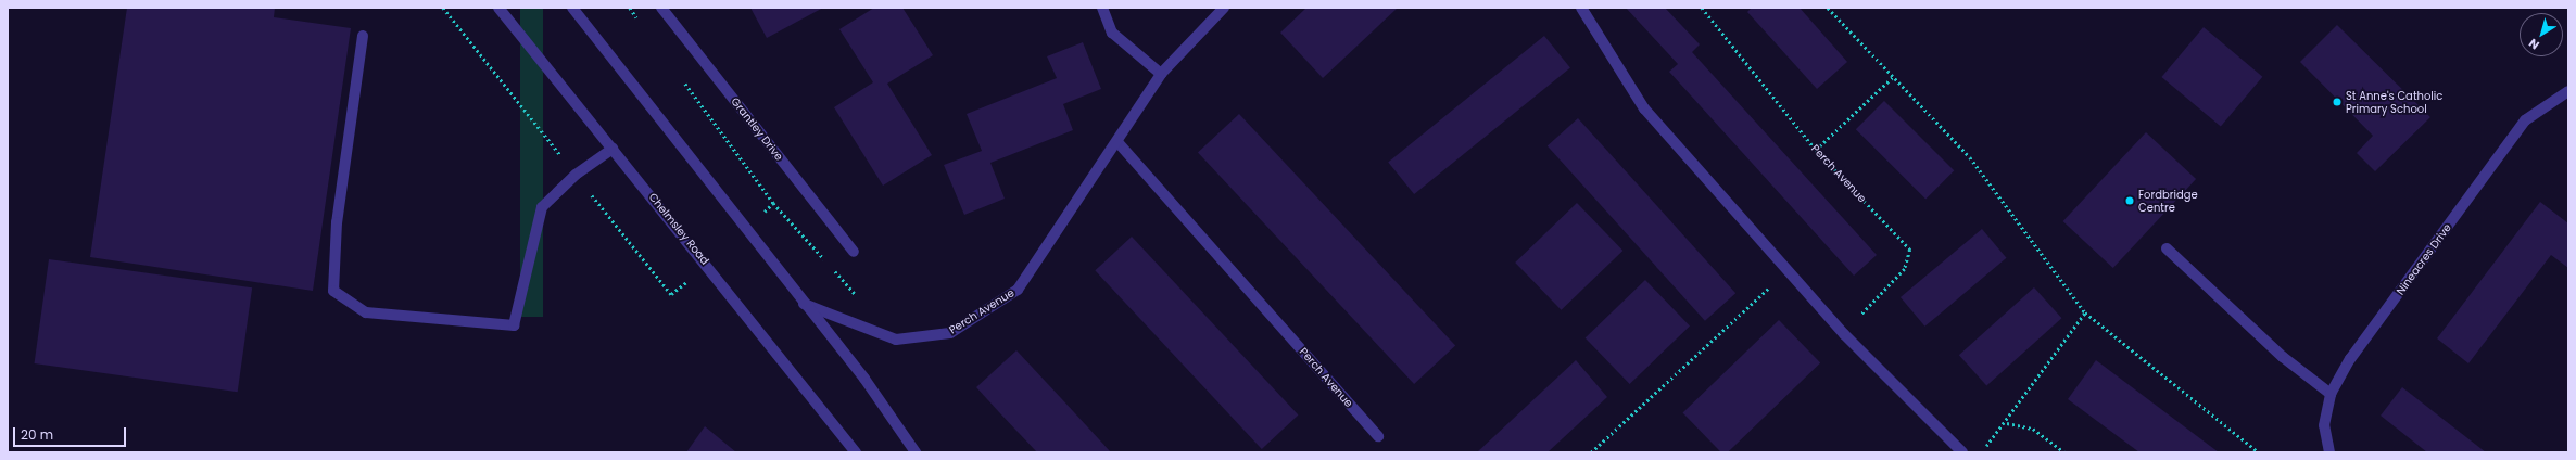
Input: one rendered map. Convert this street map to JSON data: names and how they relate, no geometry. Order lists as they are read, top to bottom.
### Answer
{
  "streets": {
    "street": [
      "Grantley Drive",
      "Perch Avenue",
      "Chelmsley Road",
      "Nineacres Drive"
    ]
  },
  "places": ["St Anne's Catholic Primary School", "Fordbridge Centre"],
  "scale_bar": "20 m",
  "north": "bottom left"
}
